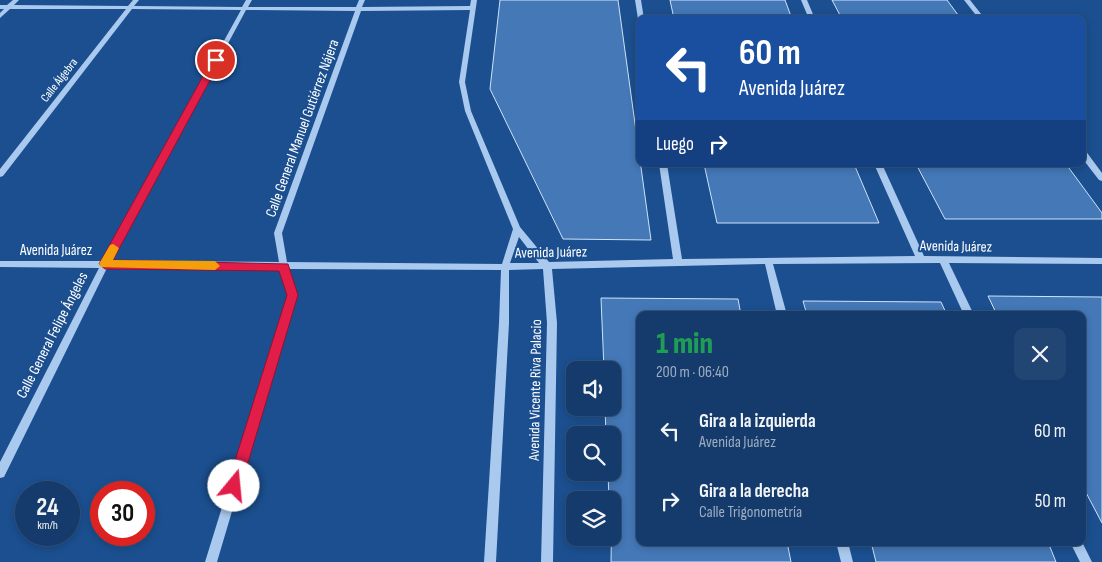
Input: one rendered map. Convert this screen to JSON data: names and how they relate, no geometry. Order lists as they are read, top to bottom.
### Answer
{
  "streets": {
    "street": [
      "Calle Álgebra",
      "Calle General Manuel Gutiérrez Nájera",
      "Avenida Juárez",
      "Calle General Felipe Ángeles",
      "Avenida Vicente Riva Palacio"
    ]
  },
  "crossings": [
    ["Calle General Manuel Gutiérrez Nájera", "Avenida Juárez"],
    ["Avenida Juárez", "Calle General Felipe Ángeles"],
    ["Avenida Juárez", "Avenida Vicente Riva Palacio"]
  ],
  "page": {
    "turn": ["60 m", "Avenida Juárez"],
    "then": "Luego",
    "heading": ["1 min", "200 m · 06:40"],
    "list": [
      {
        "name": "Gira a la izquierda",
        "note": "Avenida Juárez",
        "value": "60 m"
      },
      {
        "name": "Gira a la derecha",
        "note": "Calle Trigonometría",
        "value": "50 m"
      }
    ],
    "speed": "24 km/h",
    "limit": "30"
  }
}
